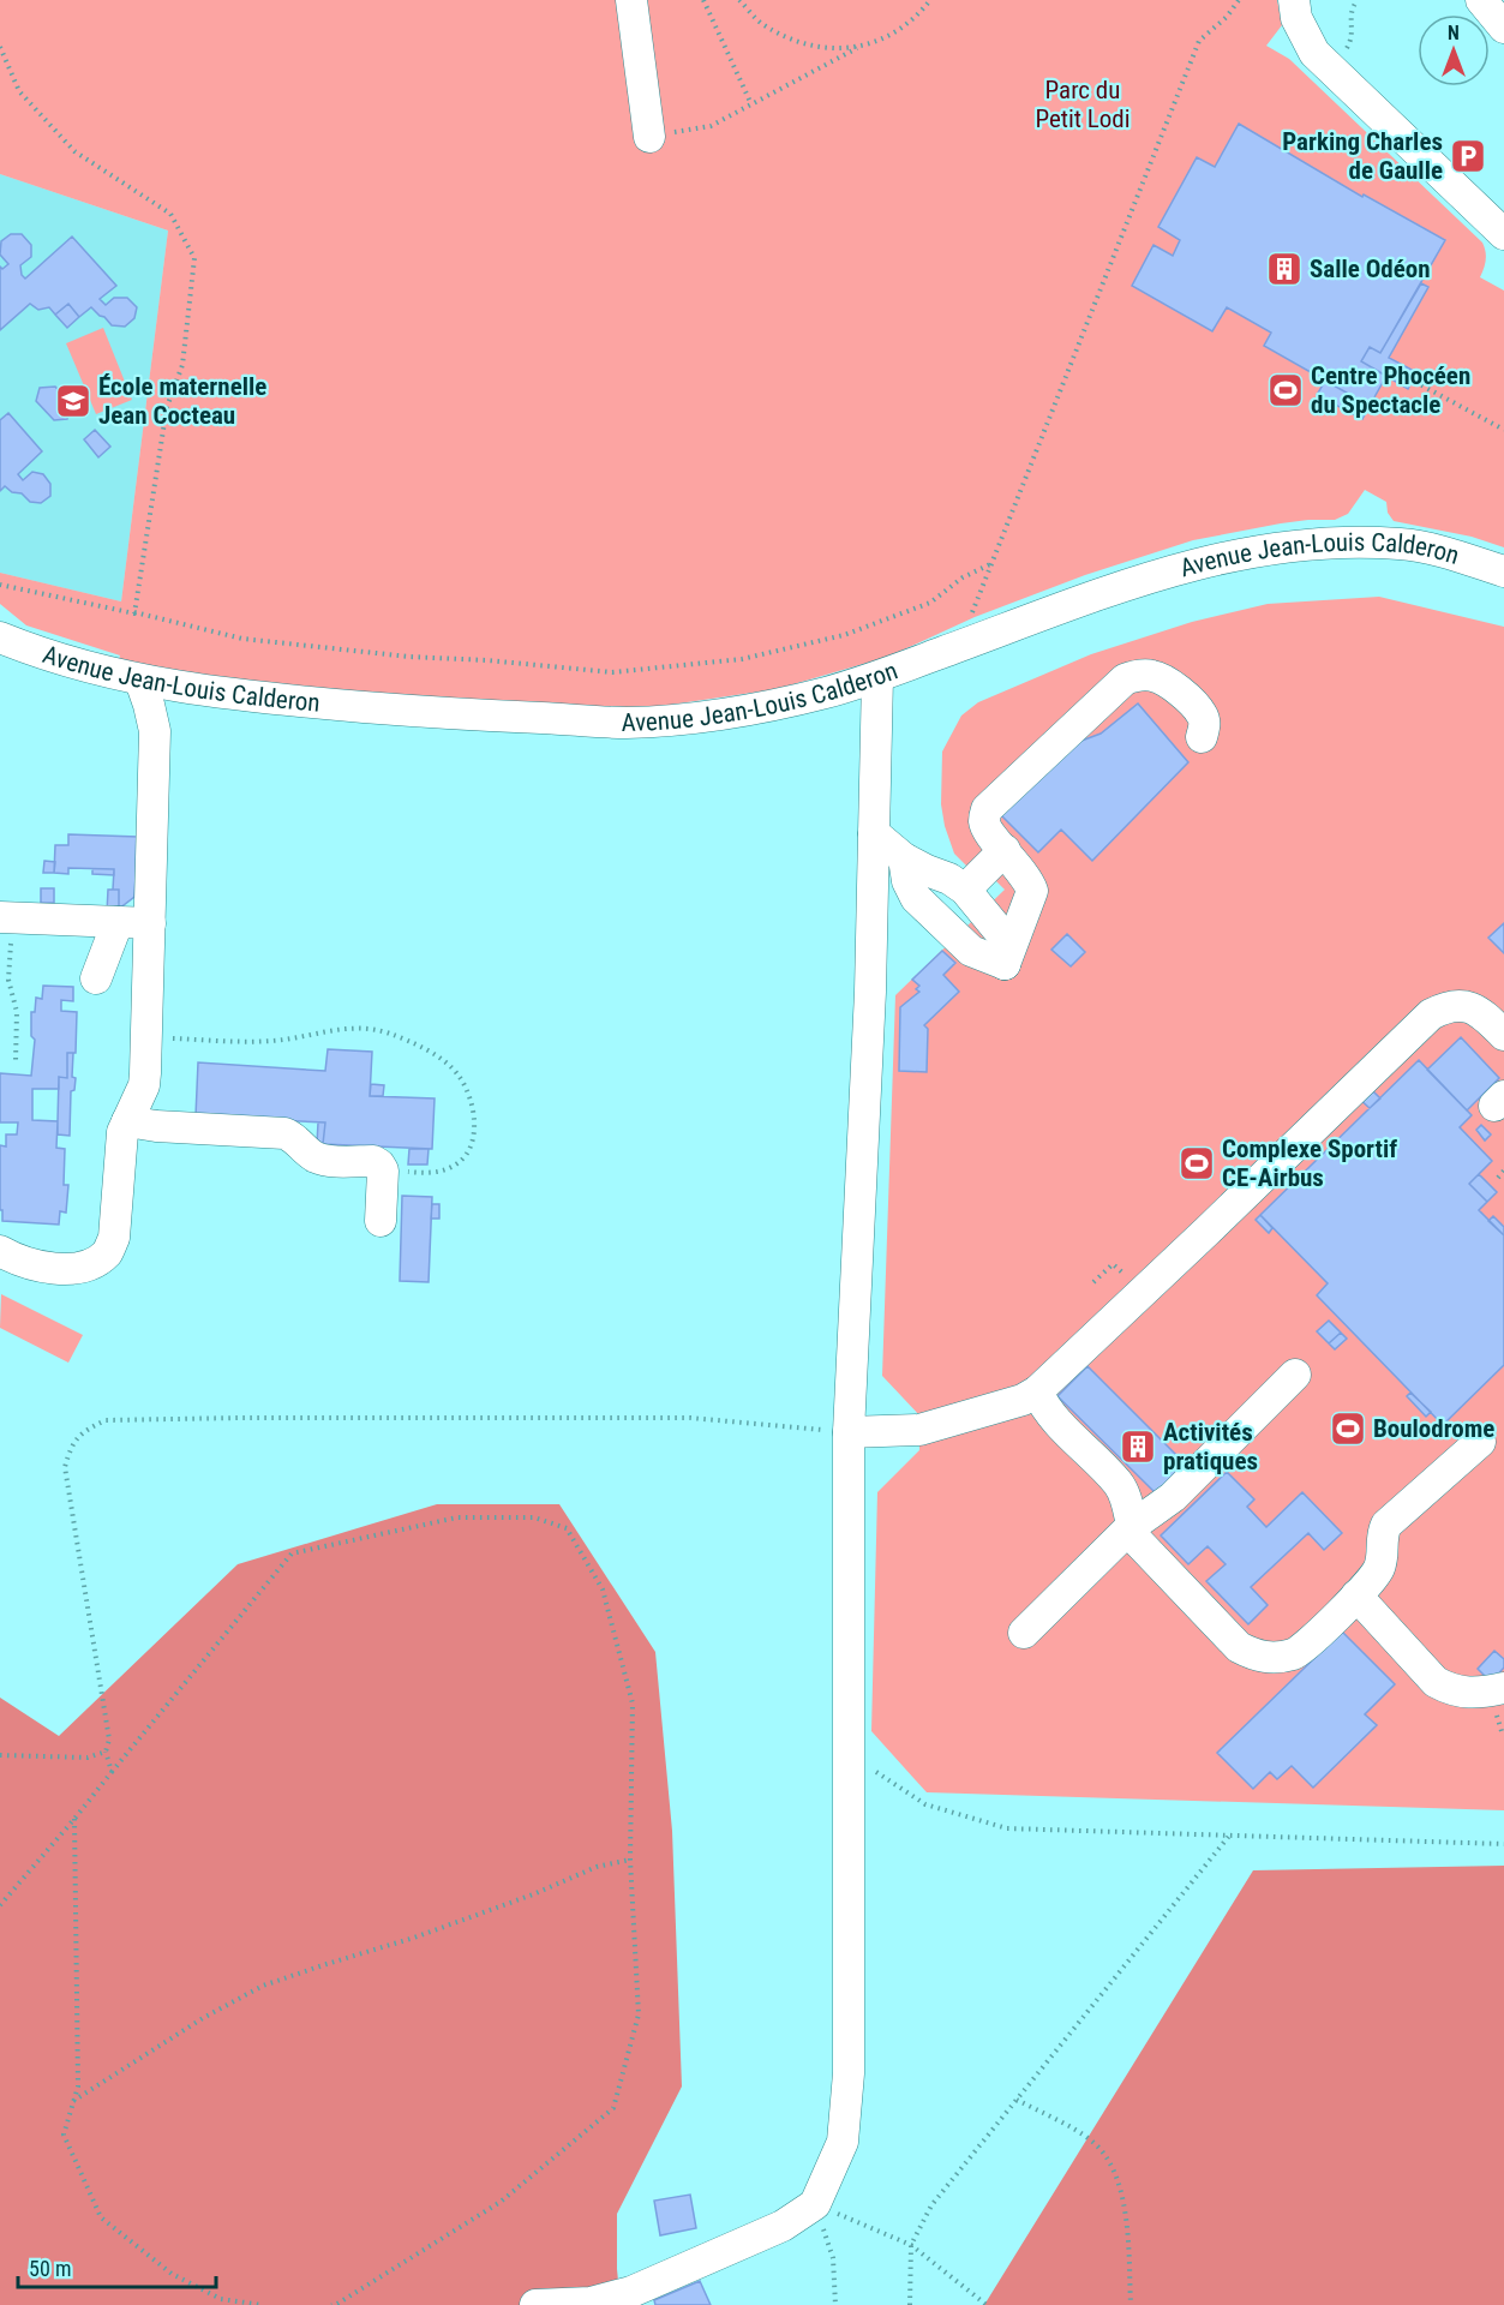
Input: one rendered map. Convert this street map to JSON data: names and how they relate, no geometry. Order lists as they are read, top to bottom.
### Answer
{
  "streets": {
    "street": ["Avenue Jean-Louis Calderon"]
  },
  "parks": ["Parc du Petit Lodi"],
  "places": {
    "parking": ["Parking Charles de Gaulle"],
    "building": ["Salle Odéon", "Activités pratiques"],
    "sports": ["Centre Phocéen du Spectacle", "Complexe Sportif CE-Airbus", "Boulodrome"],
    "school or university": ["École maternelle Jean Cocteau"]
  },
  "scale_bar": "50 m",
  "north": "top"
}
